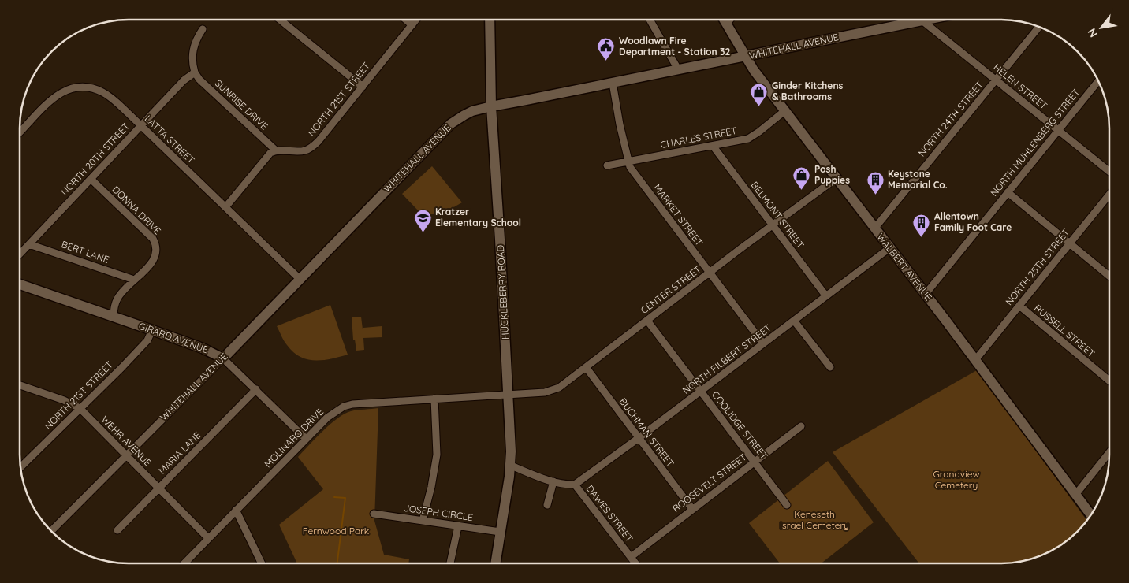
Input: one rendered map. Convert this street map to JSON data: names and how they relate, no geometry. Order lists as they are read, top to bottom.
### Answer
{
  "streets": {
    "street": [
      "WHITEHALL AVENUE",
      "HELEN STREET",
      "NORTH 21ST STREET",
      "SUNRISE DRIVE",
      "NORTH 24TH STREET",
      "CHARLES STREET",
      "LATTA STREET",
      "NORTH MUHLENBERG STREET",
      "NORTH 20TH STREET",
      "DONNA DRIVE",
      "MARKET STREET",
      "BELMONT STREET",
      "BERT LANE",
      "WALBERT AVENUE",
      "NORTH 25TH STREET",
      "CENTER STREET",
      "HUCKLEBERRY ROAD",
      "RUSSELL STREET",
      "GIRARD AVENUE",
      "NORTH FILBERT STREET",
      "COOLIDGE STREET",
      "BUCHMAN STREET",
      "MOLINARO DRIVE",
      "WEHR AVENUE",
      "MARIA LANE",
      "ROOSEVELT STREET",
      "JOSEPH CIRCLE",
      "DAWES STREET"
    ]
  },
  "crossings": [
    ["WHITEHALL AVENUE", "HELEN STREET"],
    ["WHITEHALL AVENUE", "LATTA STREET"],
    ["WHITEHALL AVENUE", "MARKET STREET"],
    ["WHITEHALL AVENUE", "WALBERT AVENUE"],
    ["WHITEHALL AVENUE", "HUCKLEBERRY ROAD"],
    ["WHITEHALL AVENUE", "GIRARD AVENUE"],
    ["WHITEHALL AVENUE", "WEHR AVENUE"],
    ["HELEN STREET", "NORTH 24TH STREET"],
    ["HELEN STREET", "NORTH MUHLENBERG STREET"],
    ["NORTH 21ST STREET", "SUNRISE DRIVE"],
    ["NORTH 21ST STREET", "GIRARD AVENUE"],
    ["NORTH 21ST STREET", "WEHR AVENUE"],
    ["SUNRISE DRIVE", "NORTH 20TH STREET"],
    ["NORTH 24TH STREET", "WALBERT AVENUE"],
    ["CHARLES STREET", "MARKET STREET"],
    ["CHARLES STREET", "BELMONT STREET"],
    ["CHARLES STREET", "WALBERT AVENUE"],
    ["LATTA STREET", "NORTH 20TH STREET"],
    ["NORTH MUHLENBERG STREET", "WALBERT AVENUE"],
    ["NORTH 20TH STREET", "DONNA DRIVE"],
    ["NORTH 20TH STREET", "BERT LANE"],
    ["DONNA DRIVE", "BERT LANE"],
    ["DONNA DRIVE", "GIRARD AVENUE"],
    ["MARKET STREET", "CENTER STREET"],
    ["MARKET STREET", "NORTH FILBERT STREET"],
    ["BELMONT STREET", "CENTER STREET"],
    ["BELMONT STREET", "NORTH FILBERT STREET"],
    ["WALBERT AVENUE", "NORTH 25TH STREET"],
    ["WALBERT AVENUE", "CENTER STREET"],
    ["WALBERT AVENUE", "NORTH FILBERT STREET"],
    ["NORTH 25TH STREET", "RUSSELL STREET"],
    ["CENTER STREET", "HUCKLEBERRY ROAD"],
    ["CENTER STREET", "COOLIDGE STREET"],
    ["CENTER STREET", "BUCHMAN STREET"],
    ["CENTER STREET", "MOLINARO DRIVE"],
    ["HUCKLEBERRY ROAD", "MOLINARO DRIVE"],
    ["HUCKLEBERRY ROAD", "JOSEPH CIRCLE"],
    ["HUCKLEBERRY ROAD", "DAWES STREET"],
    ["GIRARD AVENUE", "MOLINARO DRIVE"],
    ["GIRARD AVENUE", "MARIA LANE"],
    ["NORTH FILBERT STREET", "COOLIDGE STREET"],
    ["NORTH FILBERT STREET", "BUCHMAN STREET"],
    ["NORTH FILBERT STREET", "DAWES STREET"],
    ["COOLIDGE STREET", "ROOSEVELT STREET"],
    ["BUCHMAN STREET", "ROOSEVELT STREET"],
    ["MOLINARO DRIVE", "WEHR AVENUE"],
    ["WEHR AVENUE", "MARIA LANE"],
    ["ROOSEVELT STREET", "DAWES STREET"]
  ],
  "parks": ["Grandview Cemetery", "Keneseth Israel Cemetery", "Fernwood Park"],
  "places": {
    "public building": ["Woodlawn Fire Department - Station 32"],
    "shop": ["Ginder Kitchens & Bathrooms", "Posh Puppies"],
    "building": ["Keystone Memorial Co.", "Allentown Family Foot Care"],
    "school or university": ["Kratzer Elementary School"]
  },
  "north": "bottom left"
}
